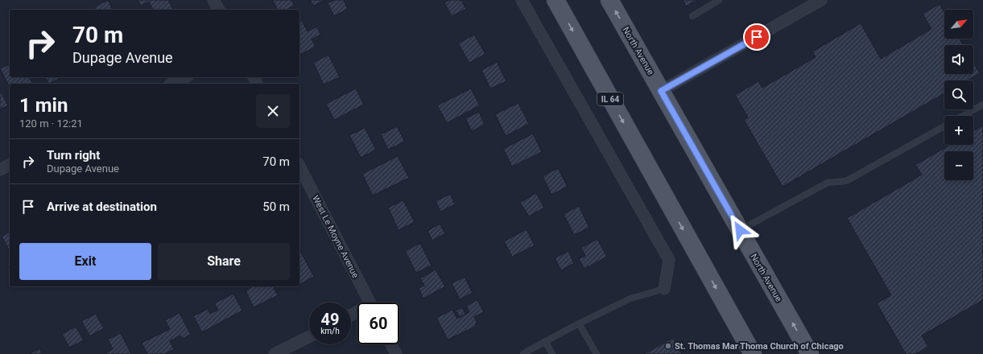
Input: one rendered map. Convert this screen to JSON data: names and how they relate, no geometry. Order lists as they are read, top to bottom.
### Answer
{
  "streets": {
    "main road": ["North Avenue", "IL 64"],
    "street": ["West Le Moyne Avenue"]
  },
  "places": ["St. Thomas Mar Thoma Church of Chicago"],
  "north": "top right",
  "page": {
    "map_buttons": ["+", "−"],
    "turn": ["70 m", "Dupage Avenue"],
    "heading": ["1 min", "120 m · 12:21"],
    "list": [
      {
        "name": "Turn right",
        "note": "Dupage Avenue",
        "value": "70 m"
      },
      {
        "name": "Arrive at destination",
        "value": "50 m"
      }
    ],
    "buttons": ["Exit", "Share"],
    "speed": "49 km/h",
    "limit": "60"
  }
}
